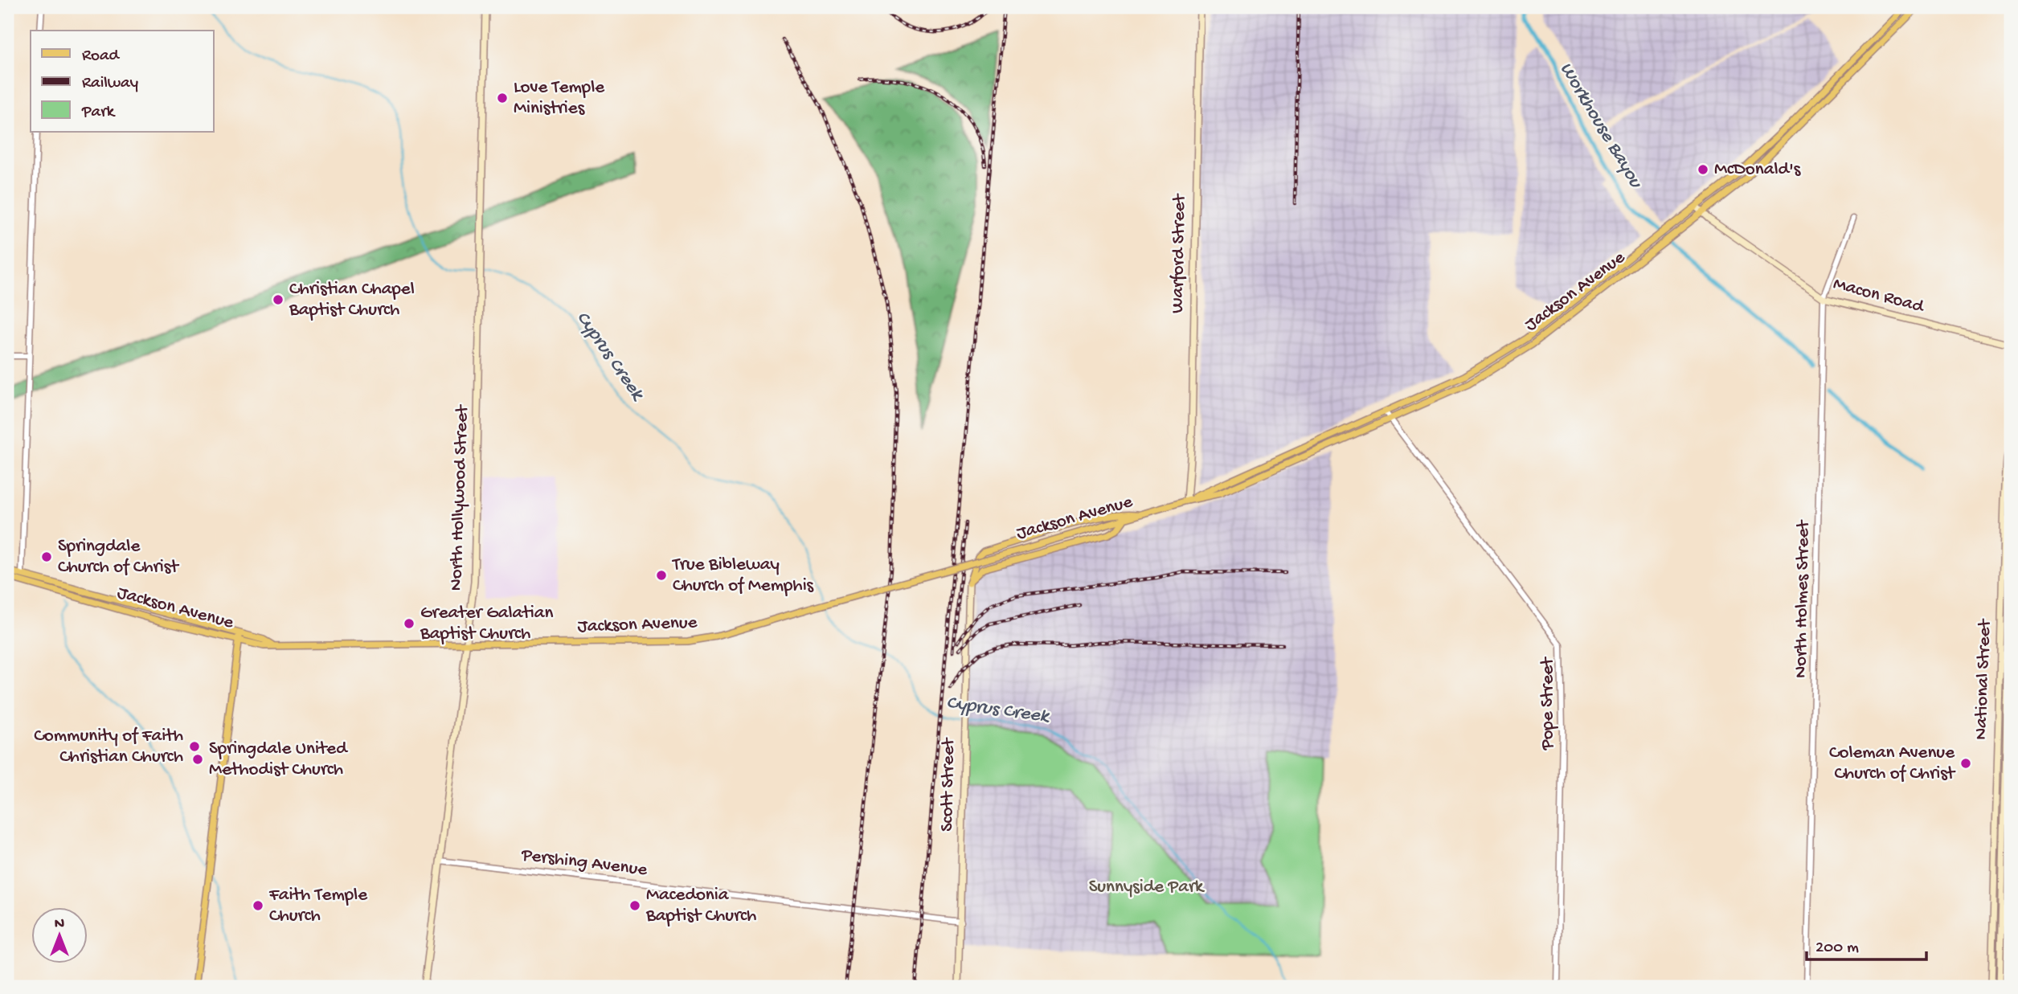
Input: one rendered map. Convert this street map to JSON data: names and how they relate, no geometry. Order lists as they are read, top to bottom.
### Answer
{
  "streets": {
    "main road": [
      "Warford Street",
      "Jackson Avenue",
      "Macon Road",
      "North Hollywood Street",
      "National Street",
      "Scott Street"
    ],
    "street": ["North Holmes Street", "Pope Street", "Pershing Avenue"]
  },
  "crossings": [
    ["Warford Street", "Jackson Avenue"],
    ["Jackson Avenue", "Macon Road"],
    ["Jackson Avenue", "North Hollywood Street"],
    ["Jackson Avenue", "Pope Street"],
    ["Macon Road", "North Holmes Street"],
    ["North Hollywood Street", "Pershing Avenue"],
    ["Scott Street", "Pershing Avenue"]
  ],
  "water": ["Workhouse Bayou", "Cyprus Creek"],
  "parks": ["Sunnyside Park"],
  "places": [
    "Love Temple Ministries",
    "McDonald's",
    "Christian Chapel Baptist Church",
    "Springdale Church of Christ",
    "True Bibleway Church of Memphis",
    "Greater Galatian Baptist Church",
    "Community of Faith Christian Church",
    "Springdale United Methodist Church",
    "Coleman Avenue Church of Christ",
    "Faith Temple Church",
    "Macedonia Baptist Church"
  ],
  "legend": ["Road", "Railway", "Park"],
  "scale_bar": "200 m",
  "north": "top"
}
